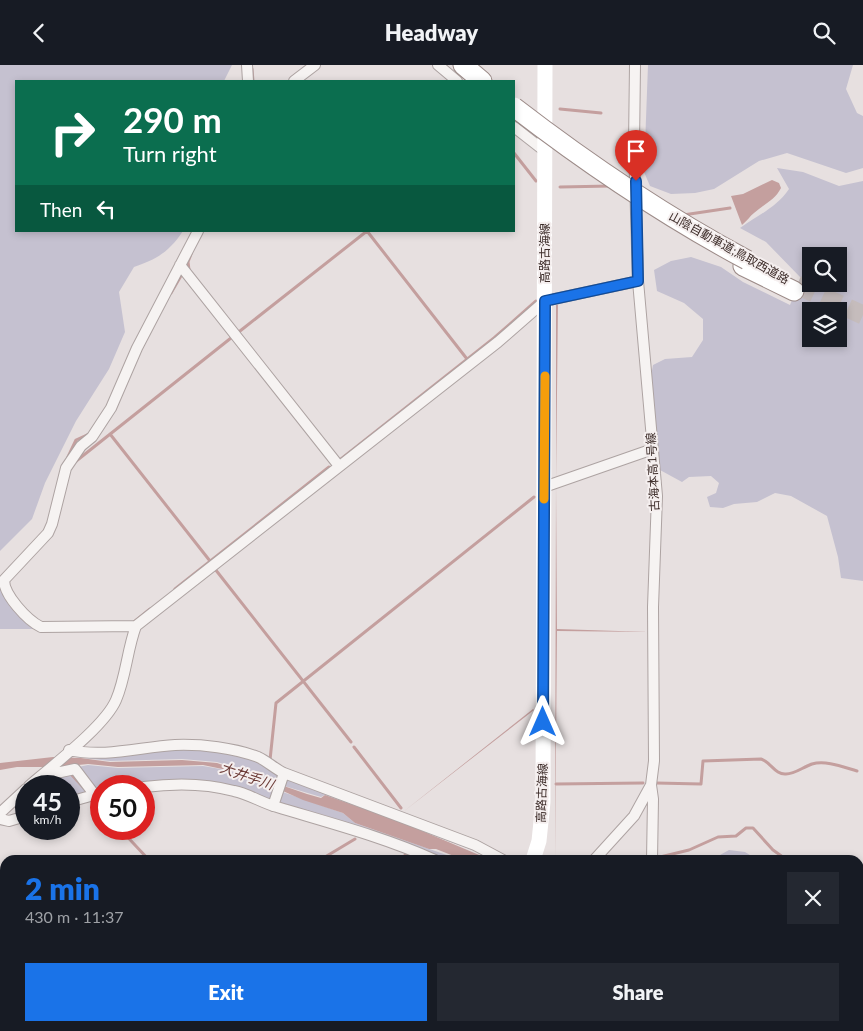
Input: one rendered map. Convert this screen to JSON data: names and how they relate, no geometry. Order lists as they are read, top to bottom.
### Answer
{
  "streets": {
    "highway": ["山陰自動車道;鳥取西道路"],
    "main road": ["高路古海線"],
    "street": ["古海本高1号線"]
  },
  "water": ["大井手川"],
  "page": {
    "header": "Headway",
    "turn": ["290 m", "Turn right"],
    "then": "Then",
    "speed": "45 km/h",
    "limit": "50",
    "heading": ["2 min", "430 m · 11:37"],
    "buttons": ["Exit", "Share"]
  }
}
